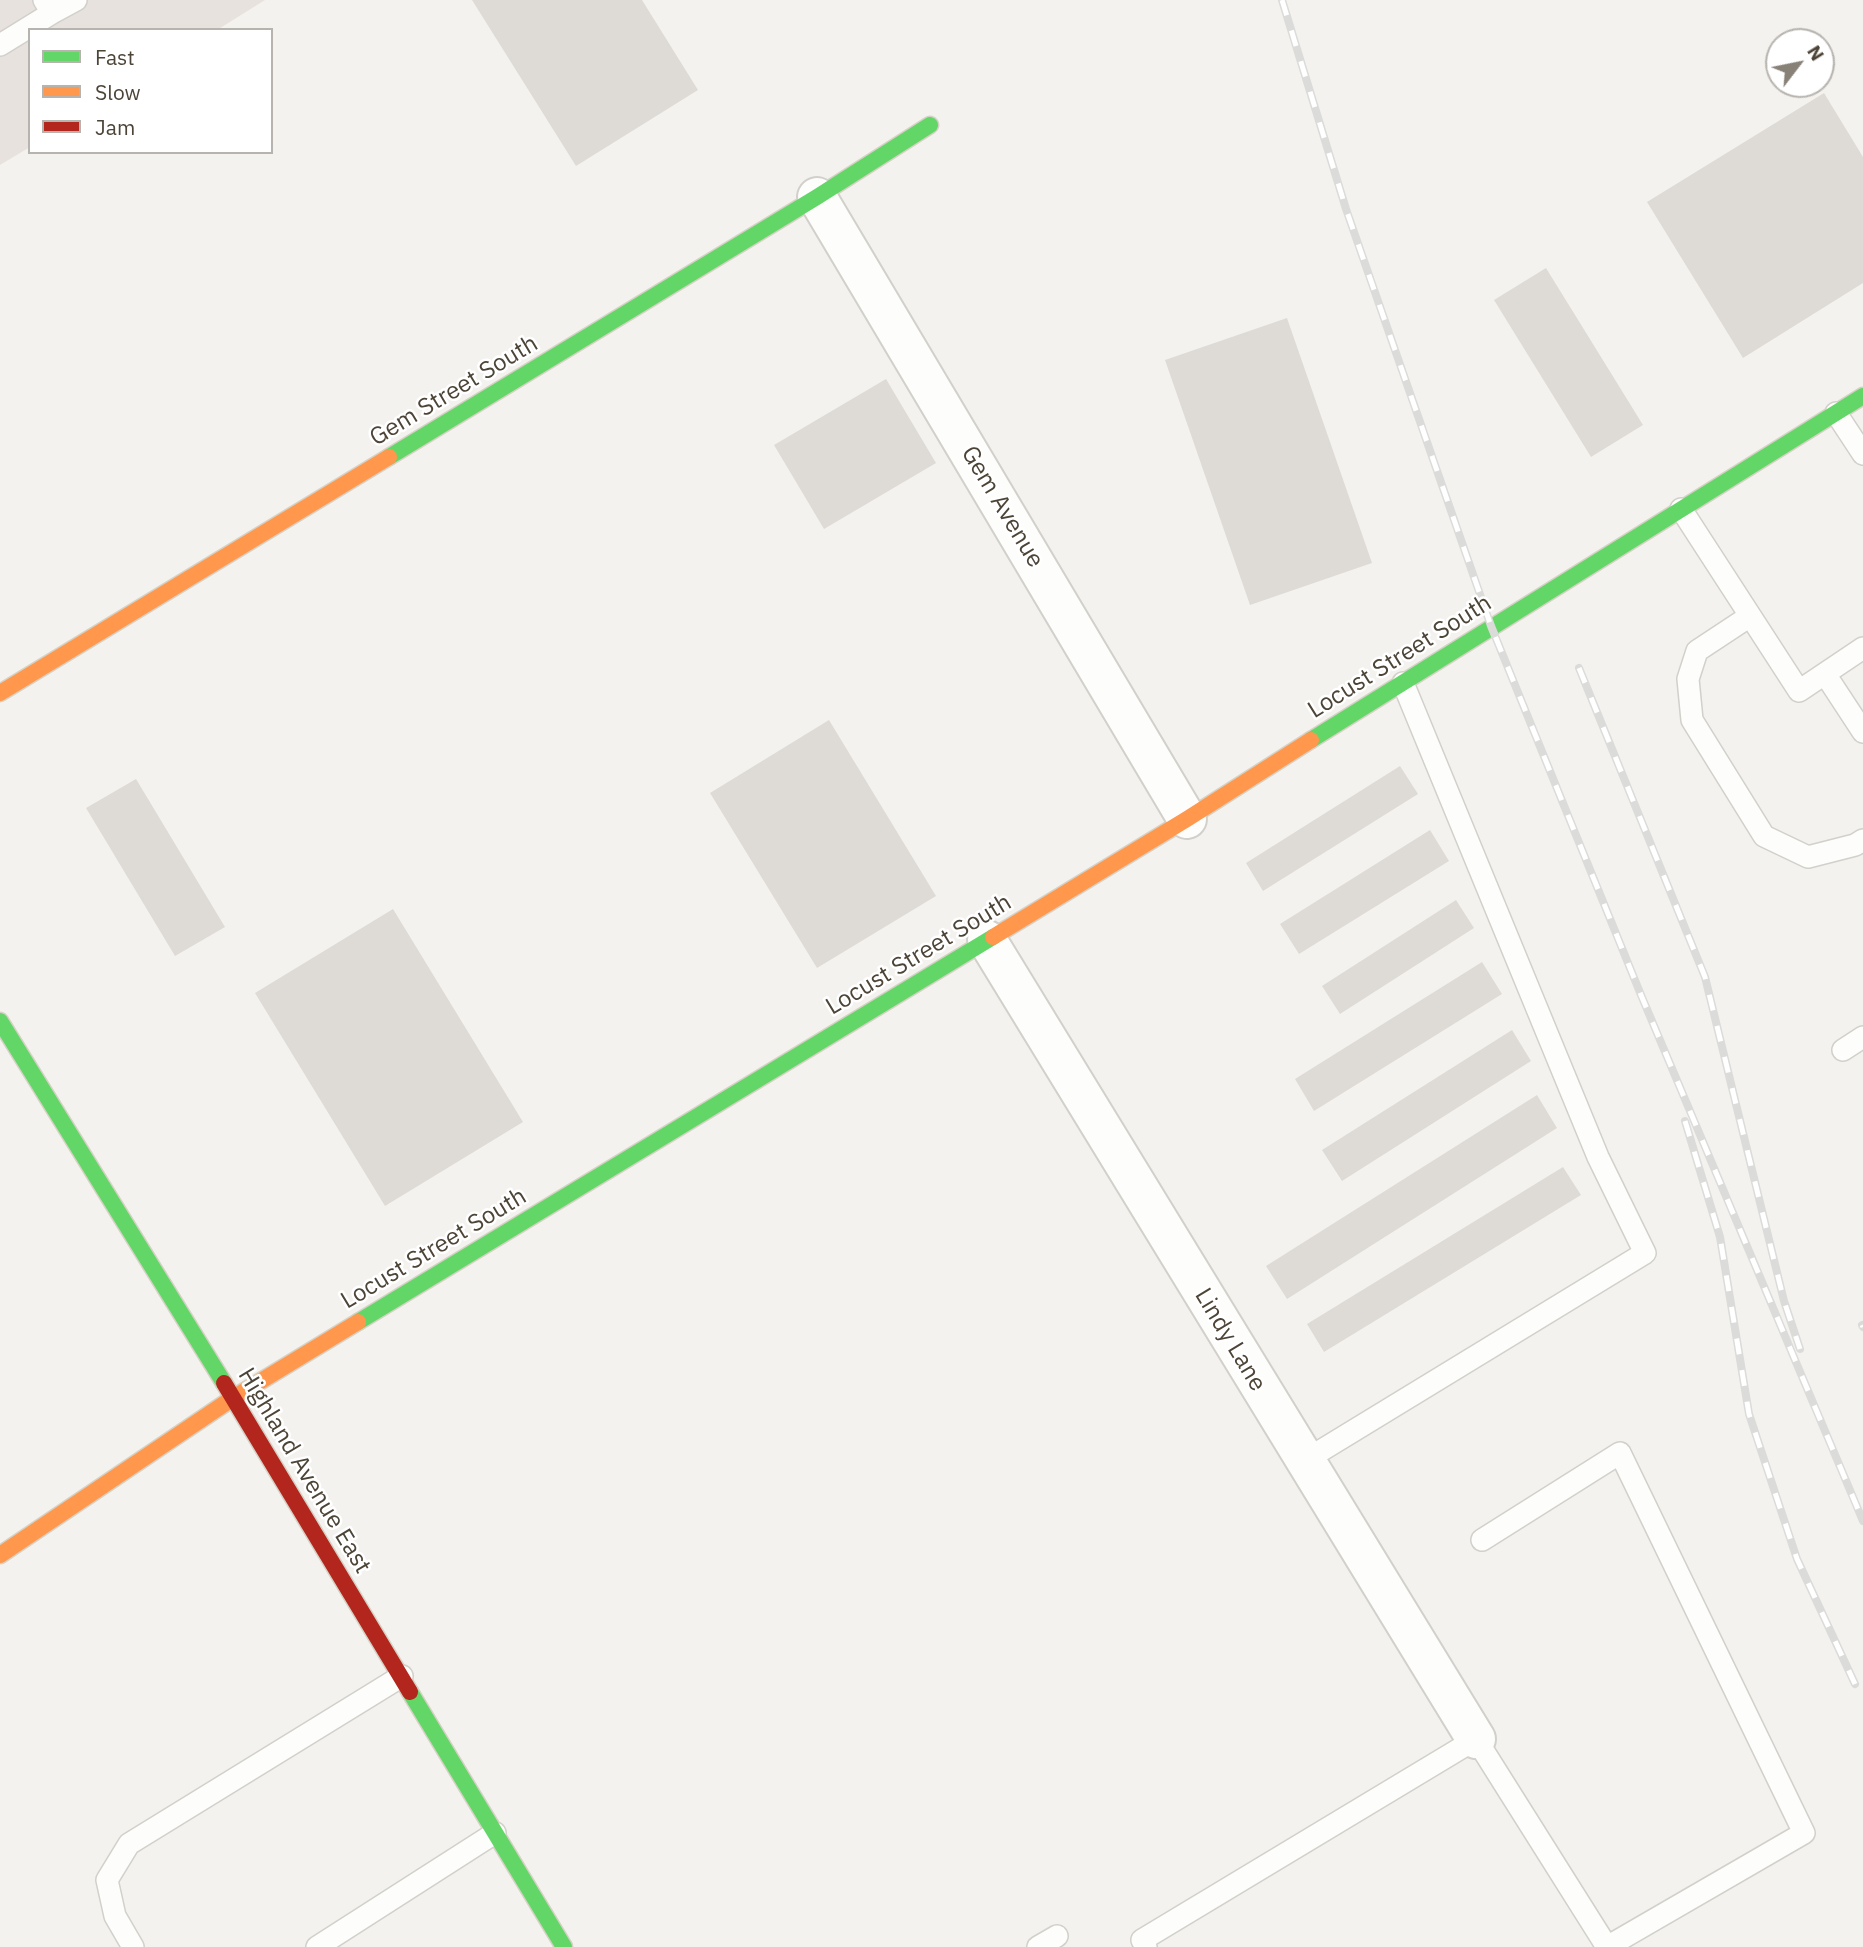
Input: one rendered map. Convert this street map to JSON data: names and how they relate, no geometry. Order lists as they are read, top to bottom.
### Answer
{
  "streets": {
    "street": [
      "Gem Street South",
      "Gem Avenue",
      "Locust Street South",
      "Lindy Lane",
      "Highland Avenue East"
    ]
  },
  "crossings": [
    ["Gem Street South", "Gem Avenue"],
    ["Gem Avenue", "Locust Street South"],
    ["Locust Street South", "Lindy Lane"],
    ["Locust Street South", "Highland Avenue East"]
  ],
  "legend": ["Fast", "Slow", "Jam"],
  "north": "top right"
}
